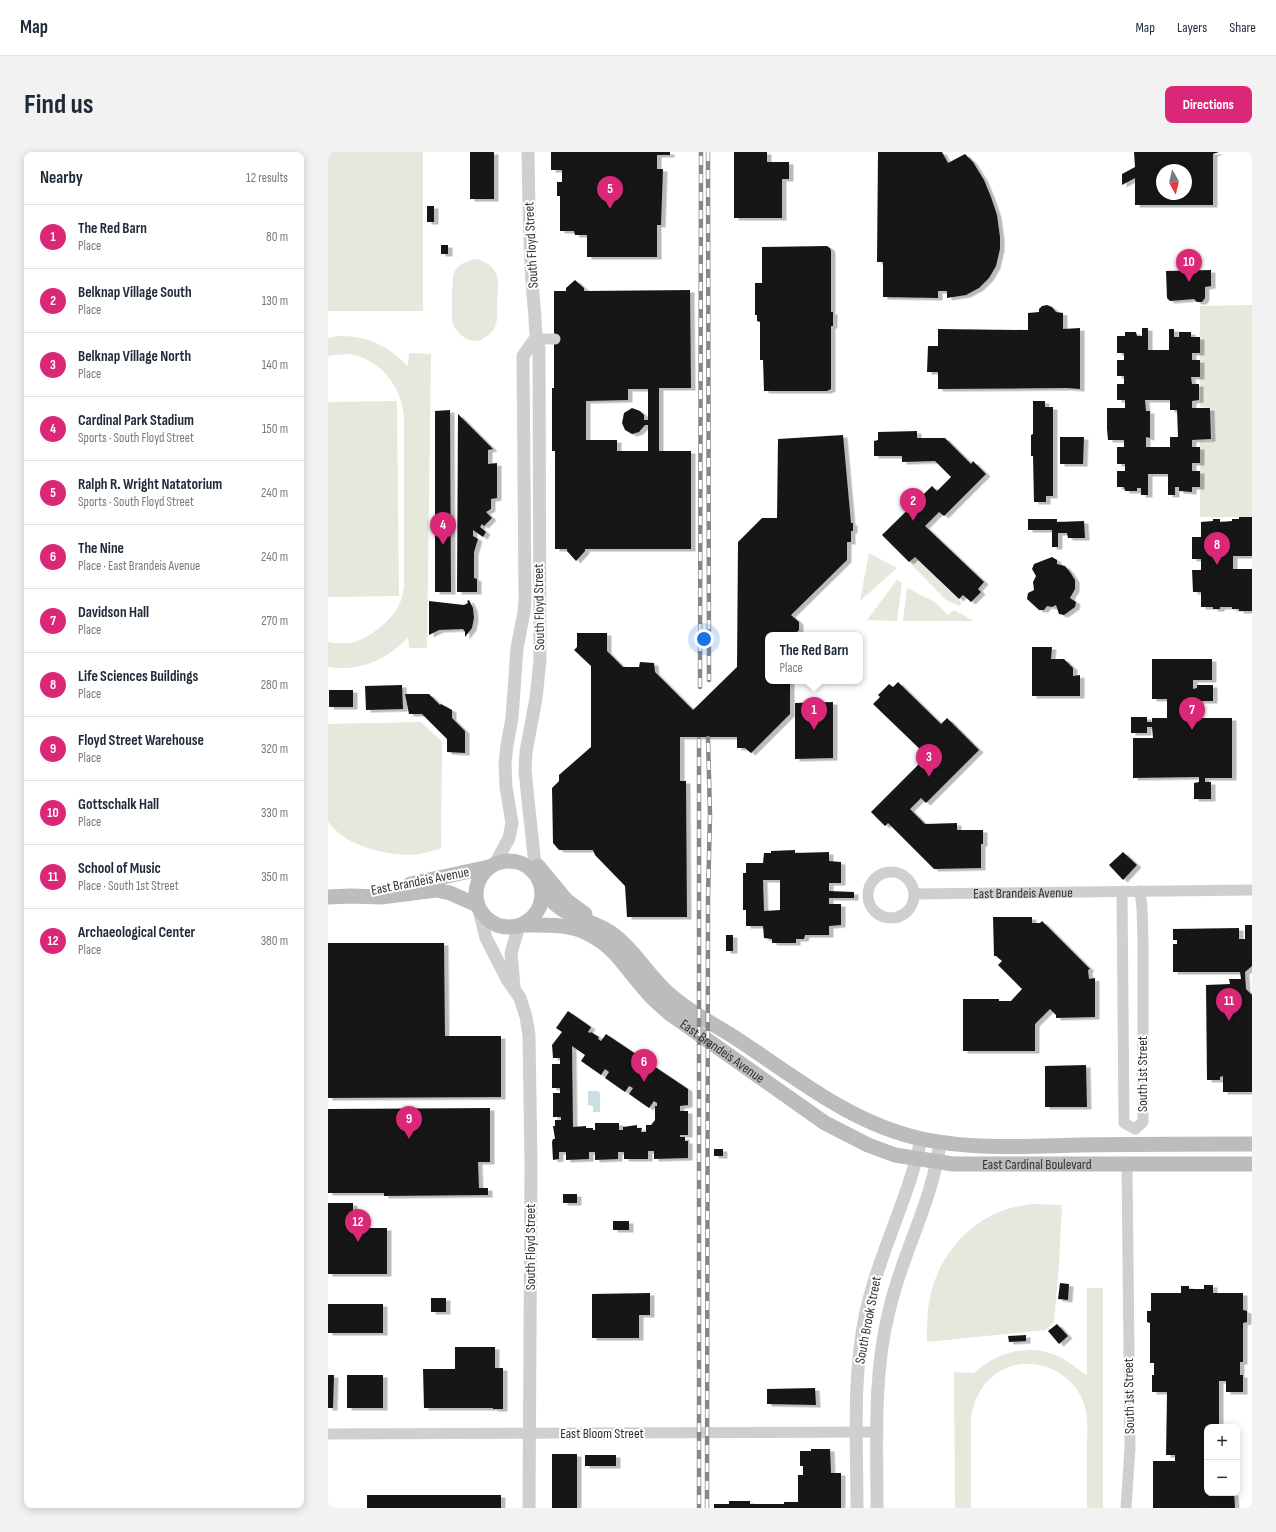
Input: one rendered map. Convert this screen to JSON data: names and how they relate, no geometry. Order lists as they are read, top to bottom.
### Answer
{
  "streets": {
    "main road": ["East Brandeis Avenue", "East Cardinal Boulevard"],
    "street": [
      "South Floyd Street",
      "South 1st Street",
      "South Brook Street",
      "East Bloom Street"
    ]
  },
  "crossings": [
    ["South Floyd Street", "East Brandeis Avenue"],
    ["South Floyd Street", "East Bloom Street"],
    ["East Brandeis Avenue", "South 1st Street"],
    ["East Brandeis Avenue", "East Cardinal Boulevard"],
    ["East Brandeis Avenue", "South Brook Street"],
    ["South 1st Street", "East Cardinal Boulevard"],
    ["East Cardinal Boulevard", "South Brook Street"],
    ["South Brook Street", "East Bloom Street"]
  ],
  "north": "bottom",
  "page": {
    "header": "Map",
    "nav": ["Map", "Layers", "Share"],
    "buttons": "Directions",
    "title": "Find us",
    "heading": ["Nearby", "12 results"],
    "pins": [
      "5",
      "10",
      "2",
      "4",
      "8",
      "1",
      "7",
      "3",
      "11",
      "6",
      "9",
      "12"
    ],
    "list": [
      {
        "mark": "1",
        "name": "The Red Barn",
        "note": "Place",
        "value": "80 m"
      },
      {
        "mark": "2",
        "name": "Belknap Village South",
        "note": "Place",
        "value": "130 m"
      },
      {
        "mark": "3",
        "name": "Belknap Village North",
        "note": "Place",
        "value": "140 m"
      },
      {
        "mark": "4",
        "name": "Cardinal Park Stadium",
        "note": "Sports · South Floyd Street",
        "value": "150 m"
      },
      {
        "mark": "5",
        "name": "Ralph R. Wright Natatorium",
        "note": "Sports · South Floyd Street",
        "value": "240 m"
      },
      {
        "mark": "6",
        "name": "The Nine",
        "note": "Place · East Brandeis Avenue",
        "value": "240 m"
      },
      {
        "mark": "7",
        "name": "Davidson Hall",
        "note": "Place",
        "value": "270 m"
      },
      {
        "mark": "8",
        "name": "Life Sciences Buildings",
        "note": "Place",
        "value": "280 m"
      },
      {
        "mark": "9",
        "name": "Floyd Street Warehouse",
        "note": "Place",
        "value": "320 m"
      },
      {
        "mark": "10",
        "name": "Gottschalk Hall",
        "note": "Place",
        "value": "330 m"
      },
      {
        "mark": "11",
        "name": "School of Music",
        "note": "Place · South 1st Street",
        "value": "350 m"
      },
      {
        "mark": "12",
        "name": "Archaeological Center",
        "note": "Place",
        "value": "380 m"
      }
    ],
    "popup": ["The Red Barn", "Place"],
    "map_buttons": ["+", "−"]
  }
}
